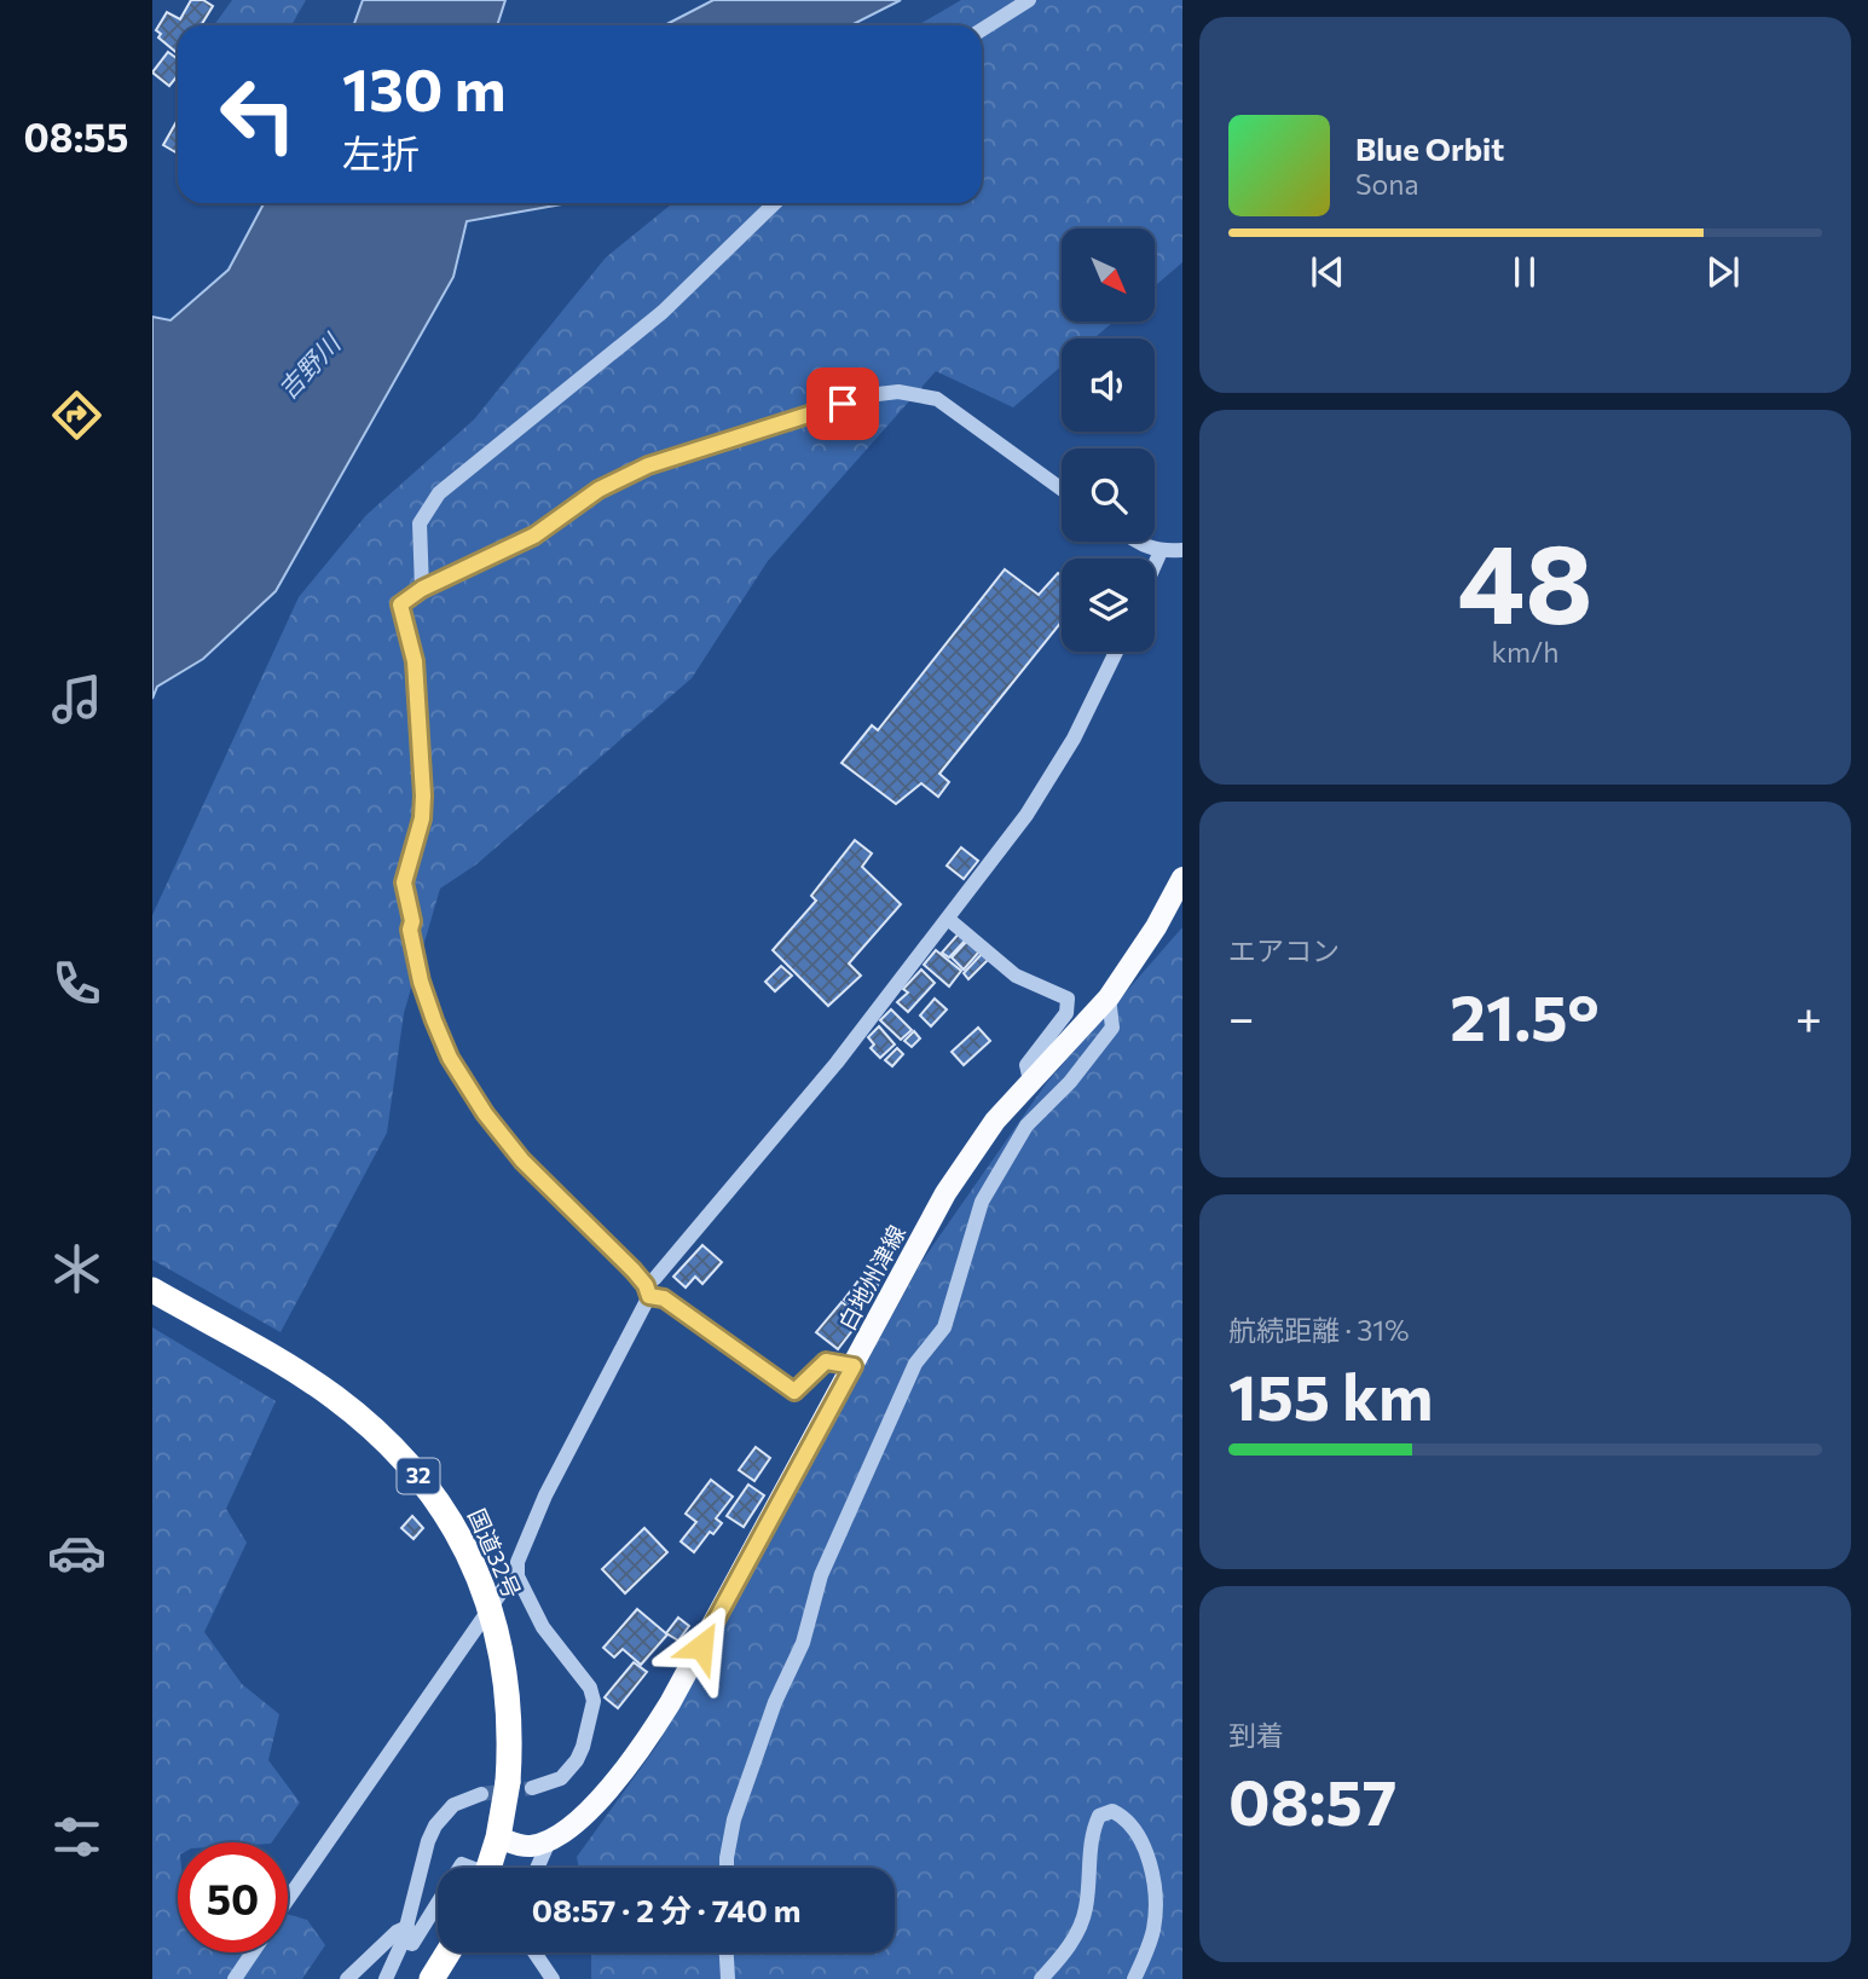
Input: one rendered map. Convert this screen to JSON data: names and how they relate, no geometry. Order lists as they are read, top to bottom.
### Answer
{
  "streets": {
    "highway": ["32", "国道32号"],
    "main road": ["白地州津線"]
  },
  "water": ["吉野川"],
  "north": "bottom right",
  "page": {
    "tabs": "08:55",
    "turn": ["130 m", "左折"],
    "song": ["Blue Orbit", "Sona"],
    "tile": [
      ["48", "km/h"],
      "エアコン",
      ["航続距離 · 31%", "155 km"],
      ["到着", "08:57"]
    ],
    "heat": ["−", "21.5°", "+"],
    "limit": "50",
    "trip": "08:57 · 2 分 · 740 m"
  }
}
